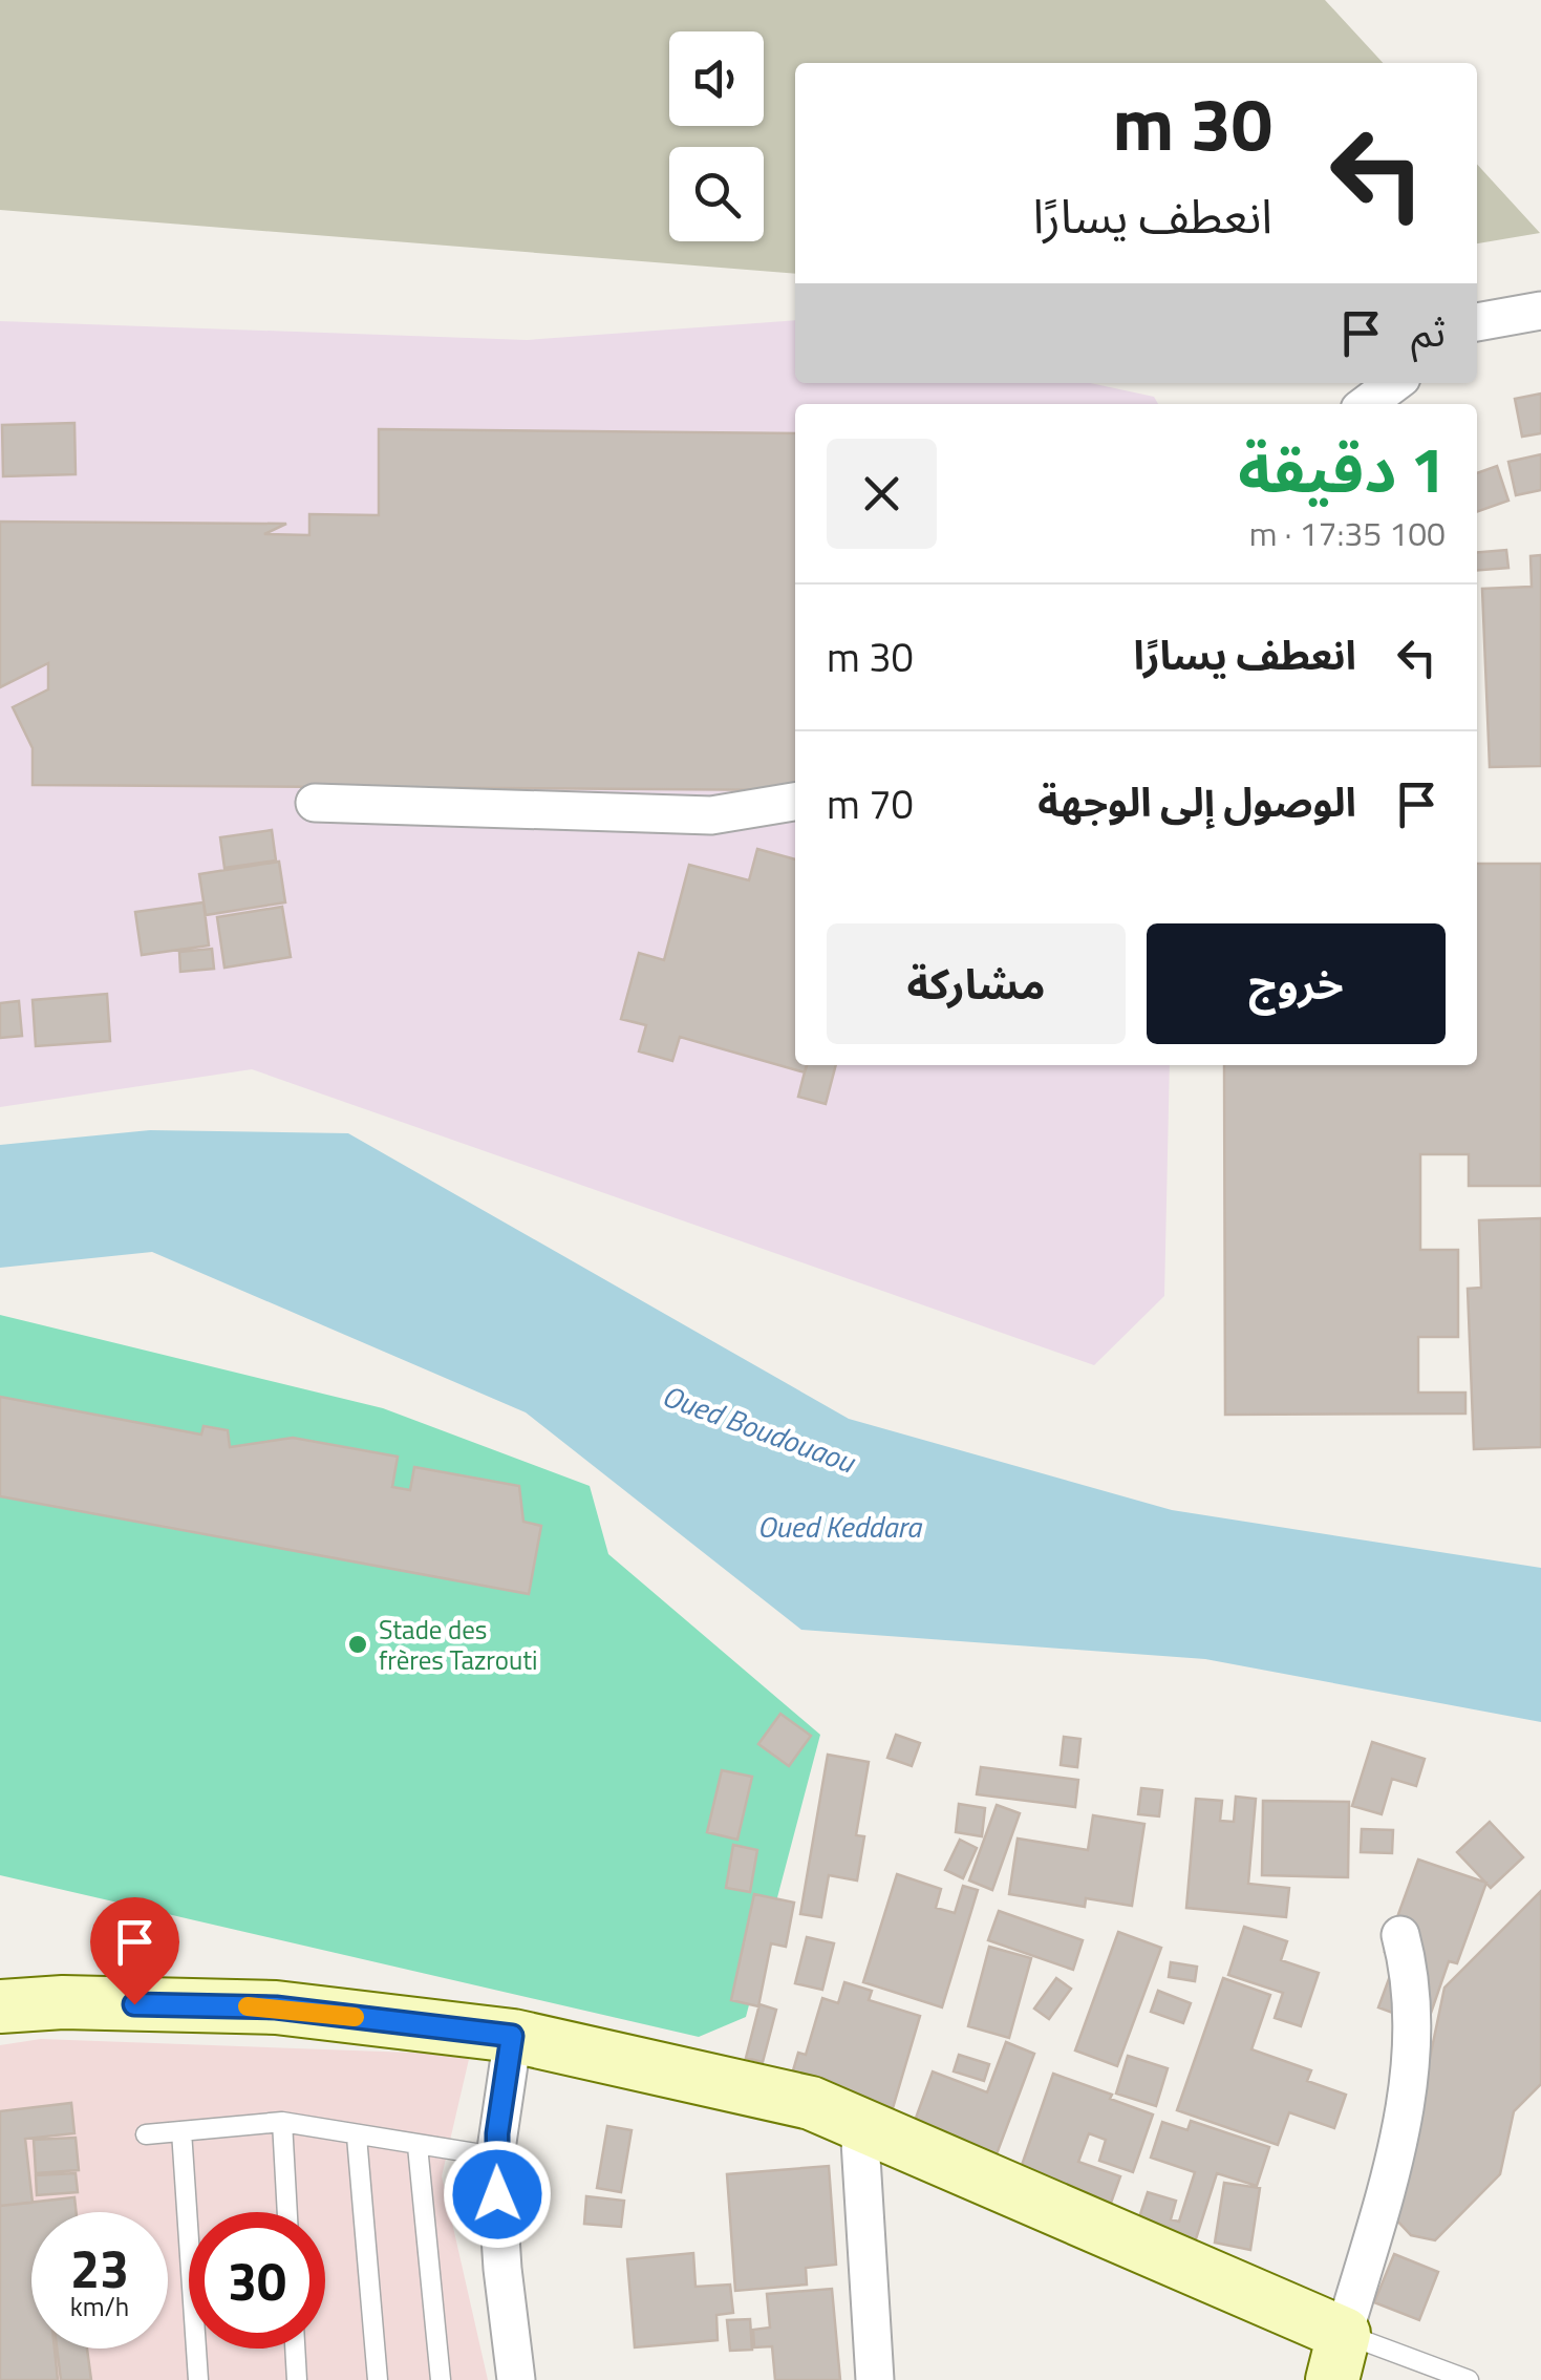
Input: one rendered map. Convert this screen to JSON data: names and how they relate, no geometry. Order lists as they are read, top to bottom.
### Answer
{
  "water": ["Oued Boudouaou", "Oued Keddara"],
  "places": ["Stade des frères Tazrouti"],
  "page": {
    "turn": ["30 m", "انعطف يسارًا"],
    "then": "ثم",
    "heading": ["1 دقيقة", "100 m · 17:35"],
    "list": [
      {
        "name": "انعطف يسارًا",
        "value": "30 m"
      },
      {
        "name": "الوصول إلى الوجهة",
        "value": "70 m"
      }
    ],
    "buttons": ["خروج", "مشاركة"],
    "speed": "23 km/h",
    "limit": "30"
  }
}
